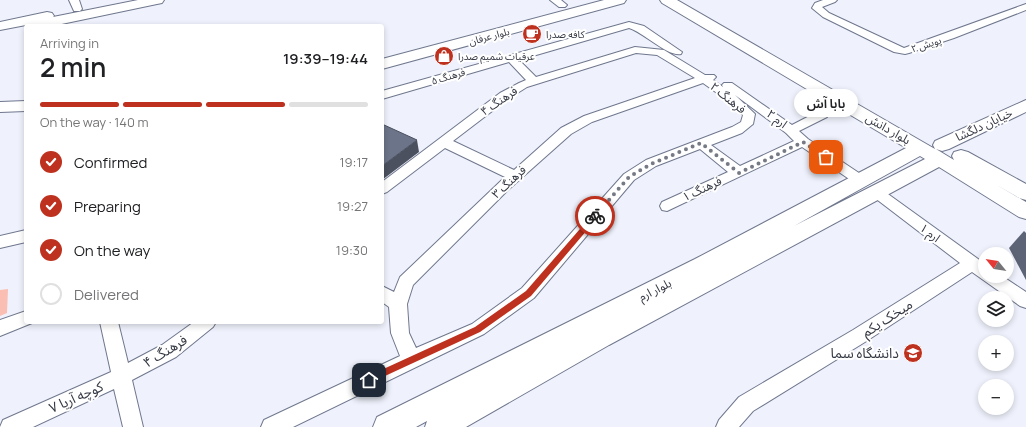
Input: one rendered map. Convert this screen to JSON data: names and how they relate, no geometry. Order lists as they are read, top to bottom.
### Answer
{
  "streets": {
    "street": [
      "بلوار عرفان",
      "پویش ۲",
      "فرهنگ ۵",
      "فرهنگ ۲",
      "فرهنگ ۴",
      "ارم ۲",
      "خیابان دلگشا",
      "بلوار دانش",
      "فرهنگ ۳",
      "فرهنگ ۱",
      "ارم ۱",
      "بلوار ارم",
      "میخک یکم",
      "کوچه آریا ۷"
    ]
  },
  "crossings": [
    ["فرهنگ ۵", "ارم ۲"],
    ["فرهنگ ۲", "فرهنگ ۴"],
    ["فرهنگ ۲", "ارم ۲"],
    ["فرهنگ ۲", "فرهنگ ۳"],
    ["فرهنگ ۴", "کوچه آریا ۷"],
    ["ارم ۲", "فرهنگ ۳"],
    ["ارم ۲", "فرهنگ ۱"],
    ["ارم ۲", "ارم ۱"],
    ["ارم ۲", "بلوار ارم"],
    ["خیابان دلگشا", "بلوار دانش"],
    ["خیابان دلگشا", "بلوار ارم"],
    ["بلوار دانش", "بلوار ارم"],
    ["ارم ۱", "بلوار ارم"],
    ["ارم ۱", "میخک یکم"]
  ],
  "places": {
    "cafe": ["کافه صدرا"],
    "shop": ["عرقیات شمیم صدرا"],
    "other": ["بابا آش"],
    "school or university": ["دانشگاه سما"]
  },
  "north": "top left",
  "page": {
    "heading": ["2 min", "Arriving in", "19:39–19:44"],
    "bubble": "بابا آش",
    "bar": "On the way · 140 m",
    "list": [
      ["Confirmed", "19:17"],
      ["Preparing", "19:27"],
      ["On the way", "19:30"],
      "Delivered"
    ],
    "map_buttons": ["+", "−"]
  }
}
